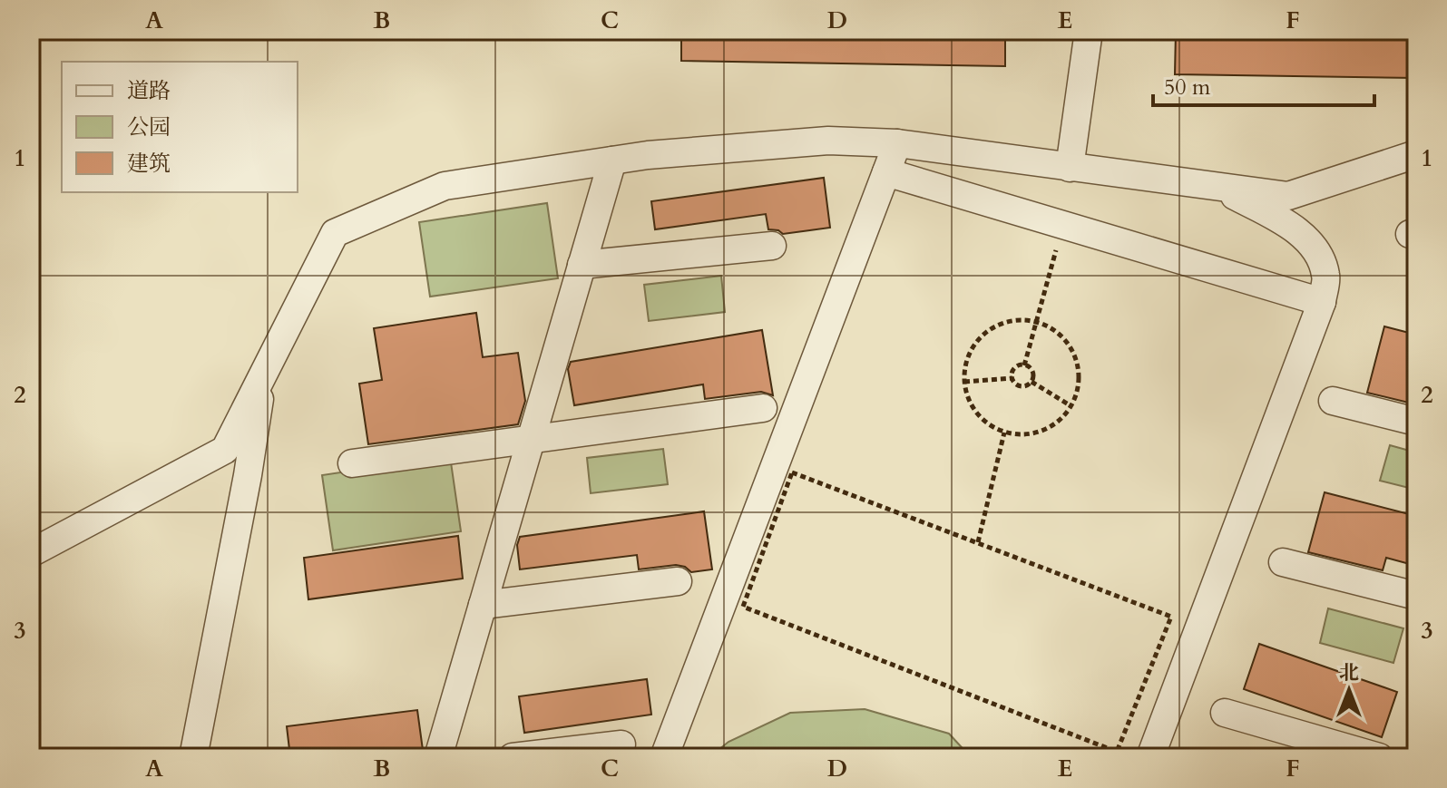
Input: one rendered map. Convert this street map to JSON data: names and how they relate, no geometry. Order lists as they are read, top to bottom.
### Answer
{
  "legend": ["道路", "公园", "建筑"],
  "scale_bar": "50 m",
  "north": "top",
  "grid": {
    "columns": [
      "A",
      "B",
      "C",
      "D",
      "E",
      "F"
    ],
    "rows": ["1", "2", "3"]
  }
}
